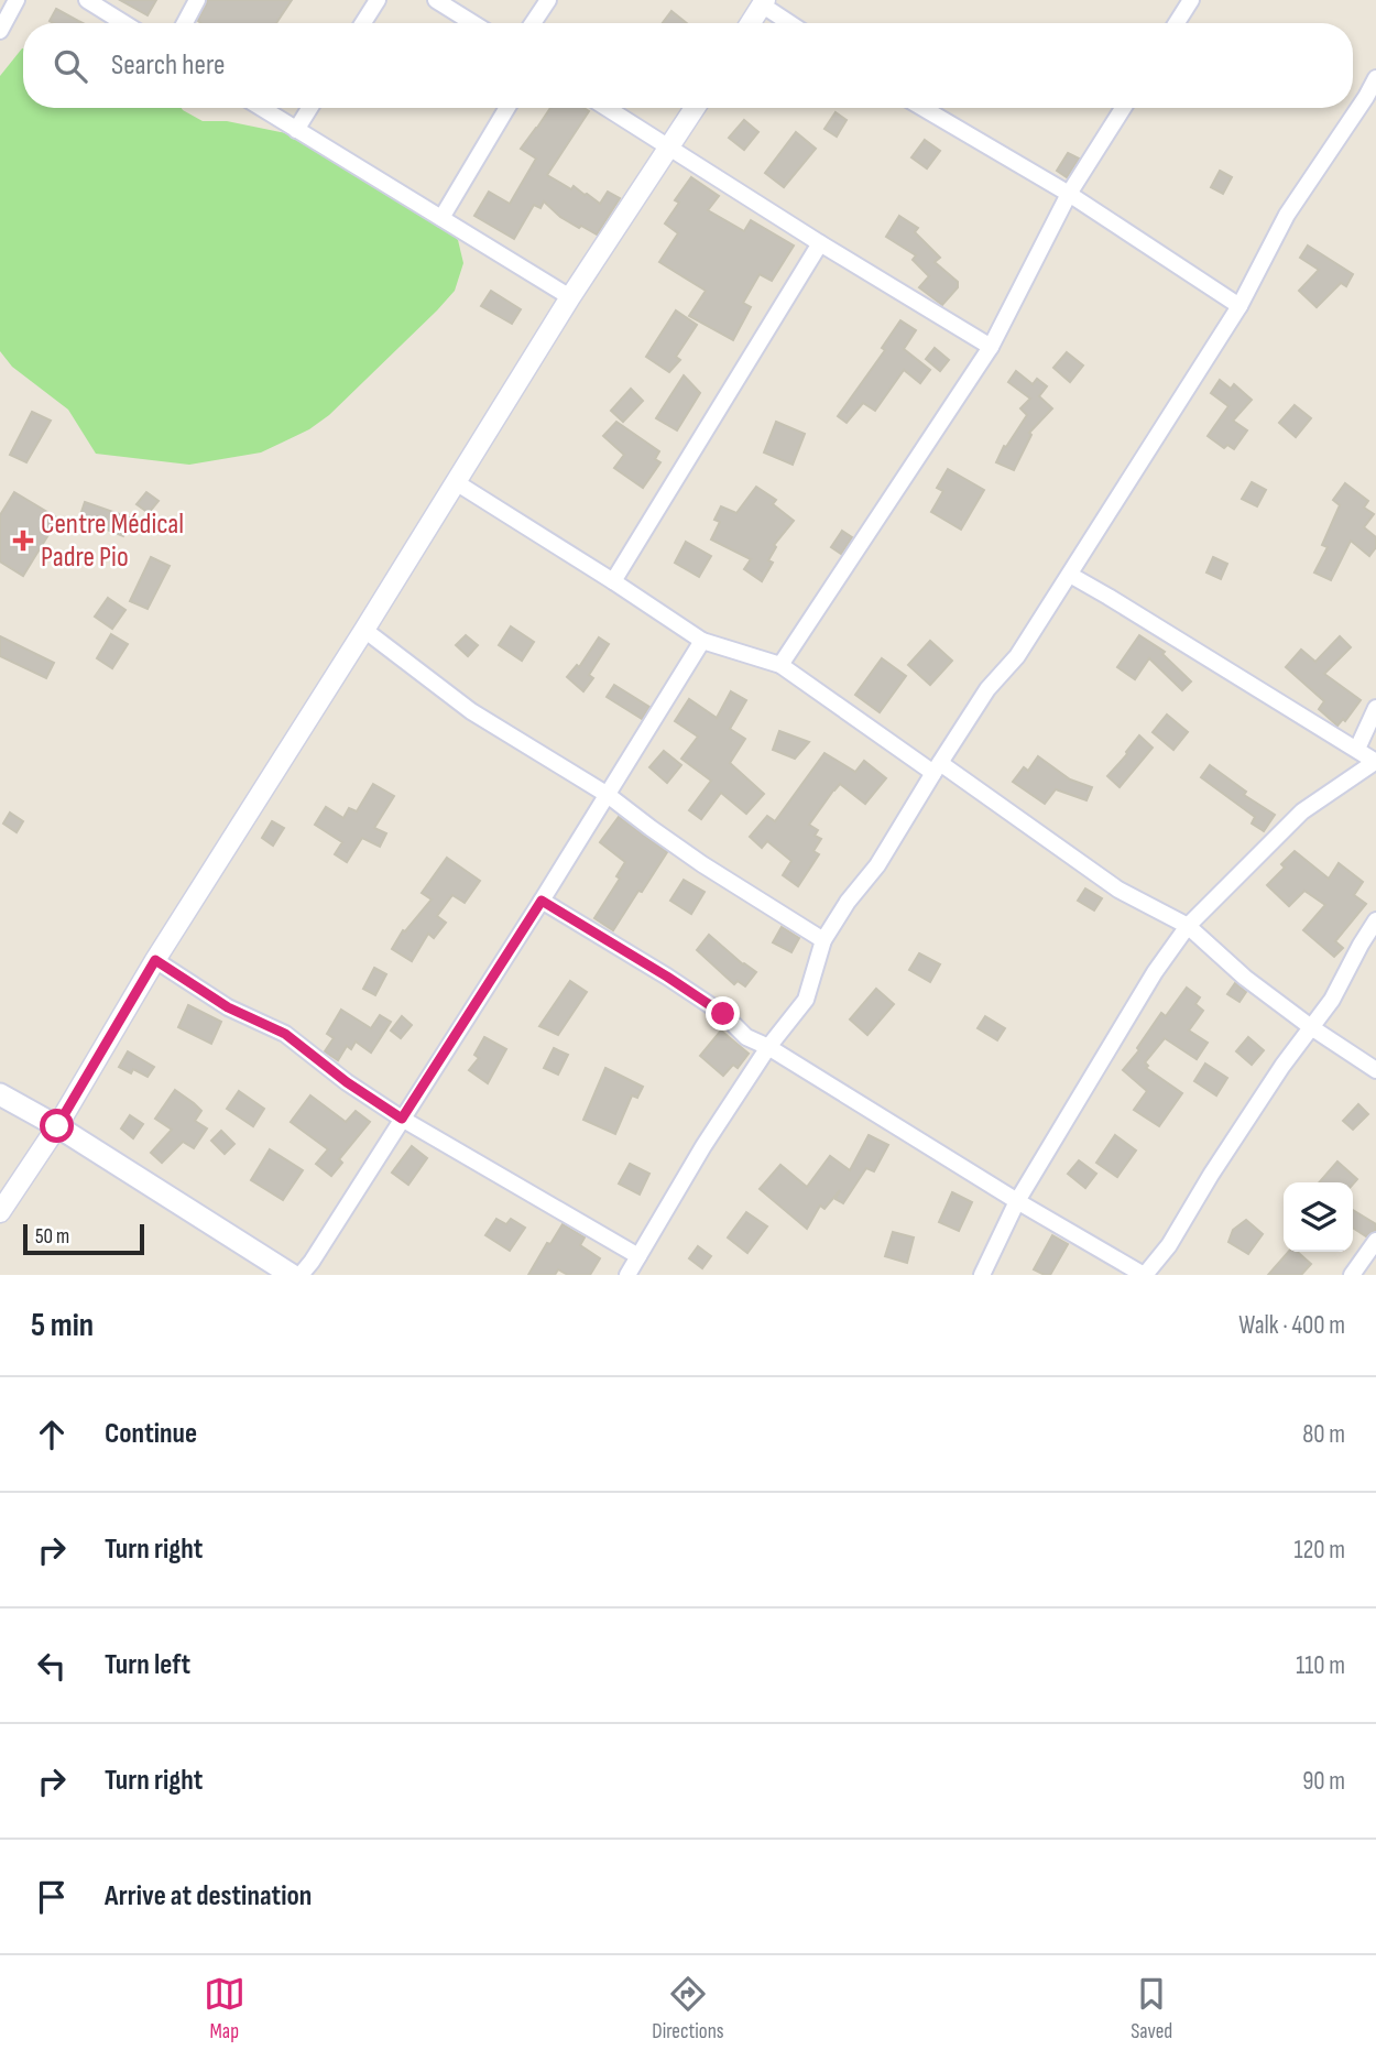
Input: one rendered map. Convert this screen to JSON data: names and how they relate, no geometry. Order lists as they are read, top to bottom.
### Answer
{
  "places": {
    "health": ["Centre Médical Padre Pio"]
  },
  "scale_bar": "50 m",
  "page": {
    "search": "Search here",
    "scale": "50 m",
    "heading": ["5 min", "Walk · 400 m"],
    "list": [
      ["Continue", "80 m"],
      ["Turn right", "120 m"],
      ["Turn left", "110 m"],
      ["Turn right", "90 m"],
      "Arrive at destination"
    ],
    "nav": ["Map", "Directions", "Saved"]
  }
}
